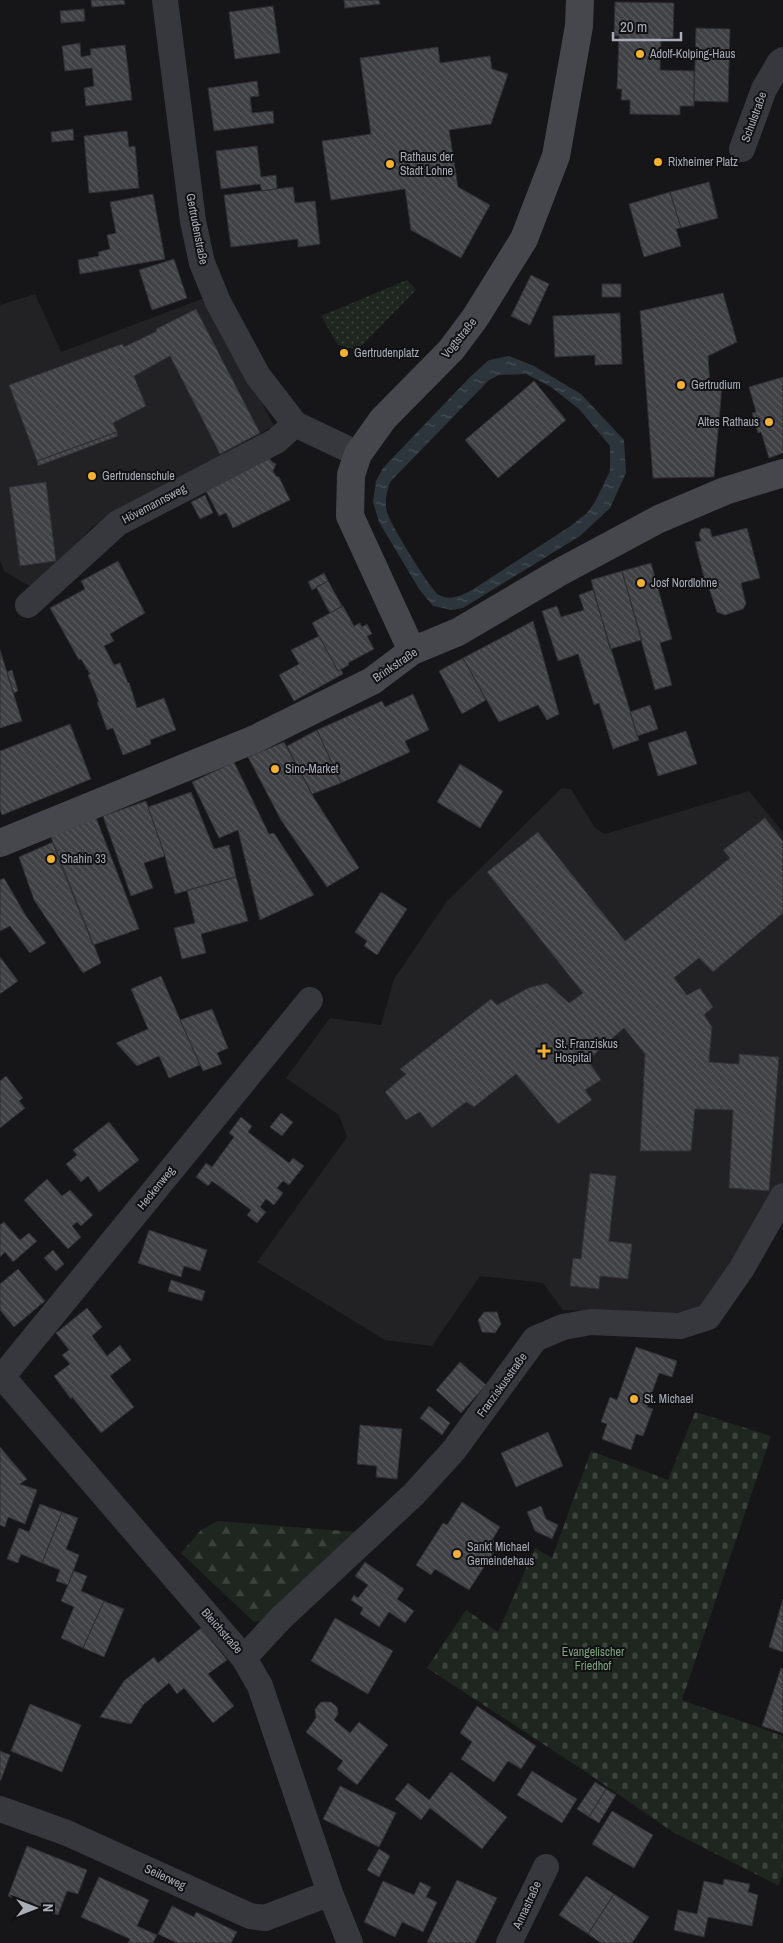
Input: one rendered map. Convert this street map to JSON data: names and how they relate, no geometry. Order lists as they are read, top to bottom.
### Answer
{
  "streets": {
    "street": [
      "Schulstraße",
      "Gertrudenstraße",
      "Vogtstraße",
      "Hövemannsweg",
      "Brinkstraße",
      "Heckenweg",
      "Franziskusstraße",
      "Bleichstraße",
      "Seilerweg",
      "Annastraße"
    ]
  },
  "crossings": [
    ["Gertrudenstraße", "Vogtstraße"],
    ["Gertrudenstraße", "Hövemannsweg"],
    ["Vogtstraße", "Brinkstraße"],
    ["Heckenweg", "Bleichstraße"],
    ["Franziskusstraße", "Bleichstraße"],
    ["Bleichstraße", "Seilerweg"]
  ],
  "parks": ["Evangelischer Friedhof"],
  "places": {
    "other": [
      "Adolf-Kolping-Haus",
      "Rixheimer Platz",
      "Rathaus der Stadt Lohne",
      "Gertrudenplatz",
      "Gertrudium",
      "Altes Rathaus",
      "Gertrudenschule",
      "Josf Nordlohne",
      "Sino-Market",
      "Shahin 33",
      "St. Michael",
      "Sankt Michael Gemeindehaus"
    ],
    "health": ["St. Franziskus Hospital"]
  },
  "scale_bar": "20 m",
  "north": "right"
}
